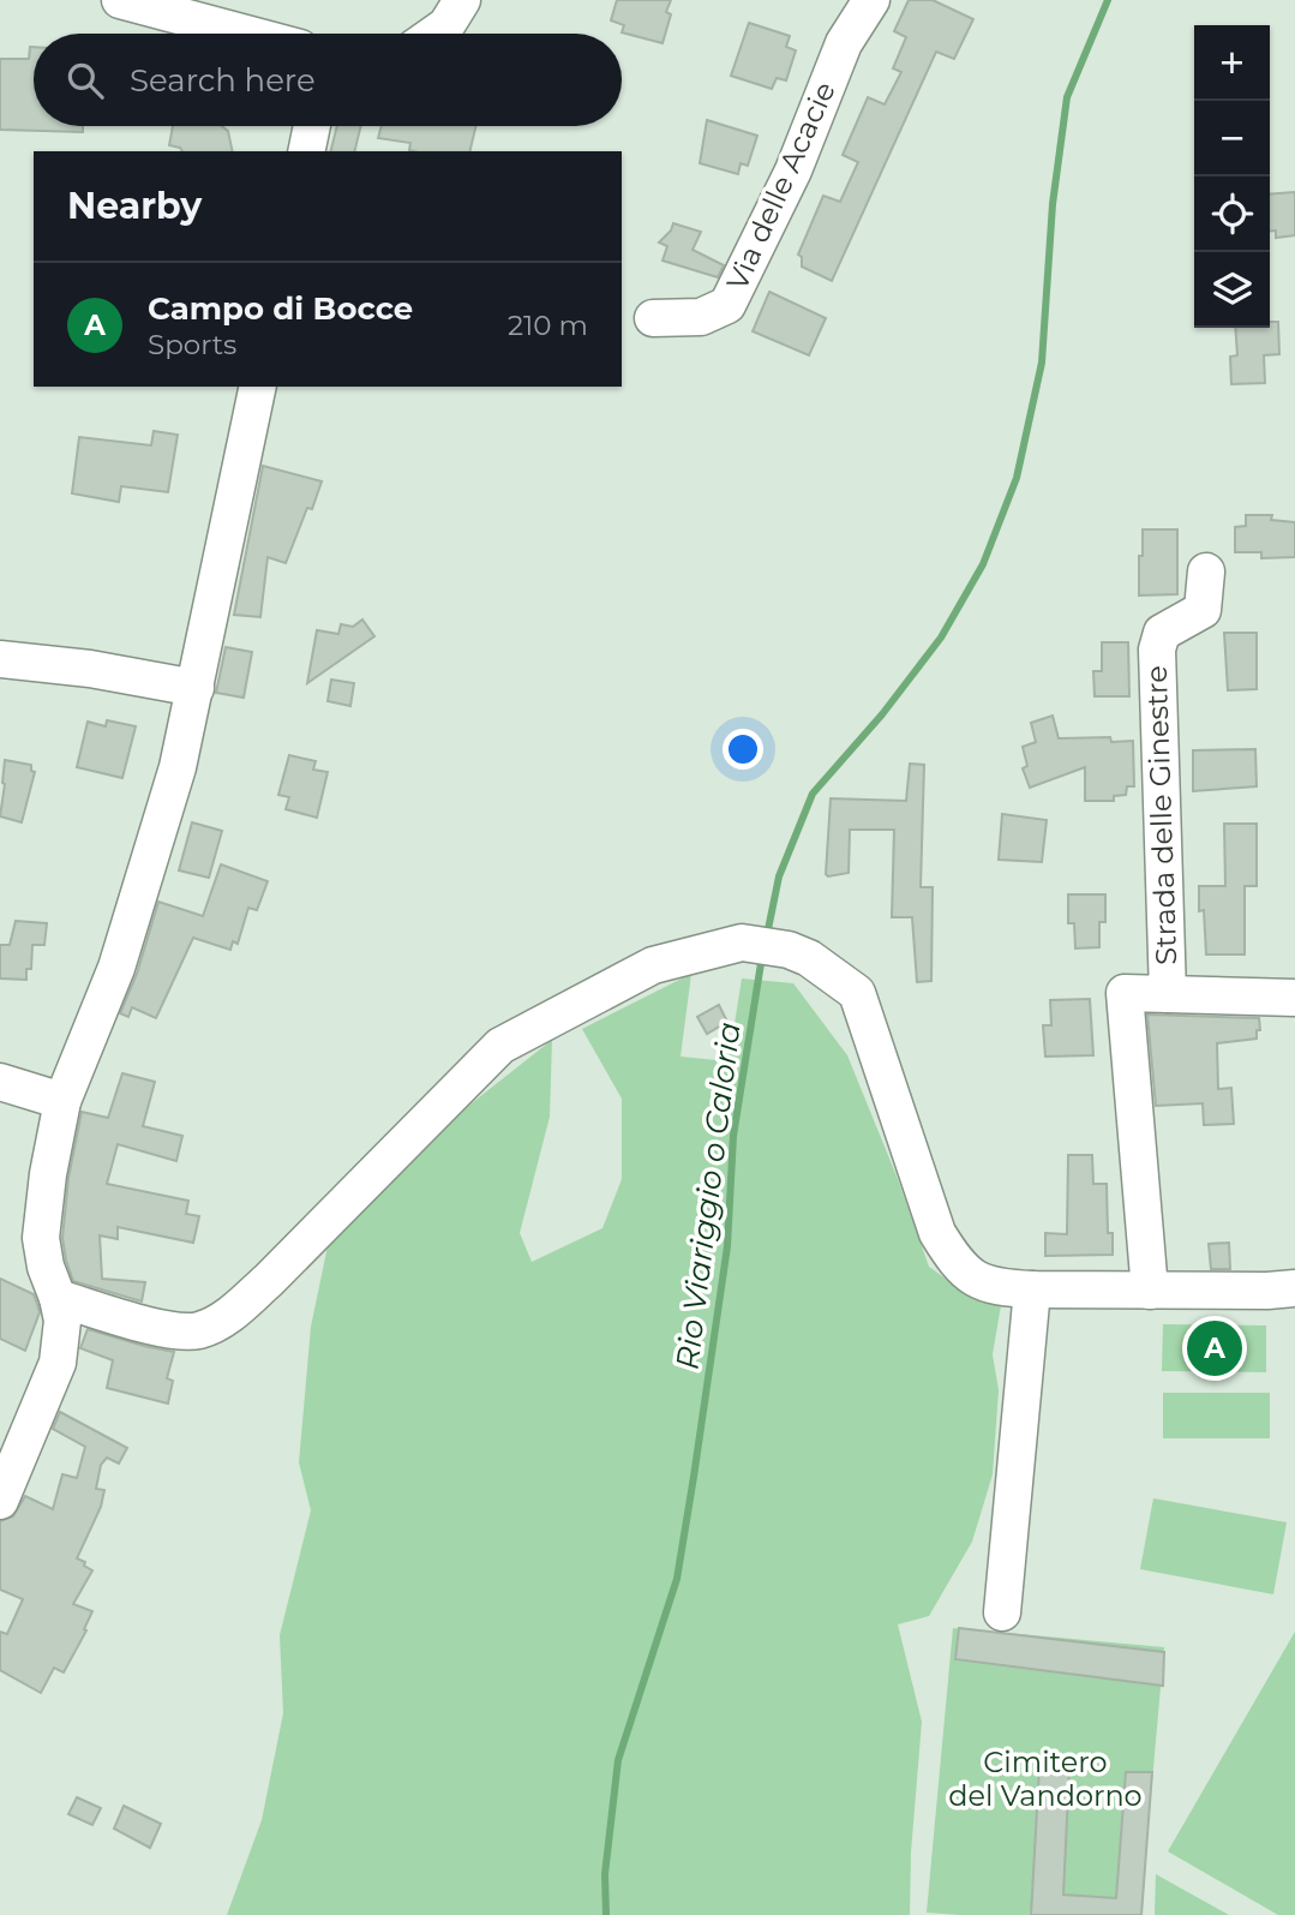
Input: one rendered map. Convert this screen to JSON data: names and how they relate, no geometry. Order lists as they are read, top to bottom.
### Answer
{
  "streets": {
    "street": ["Via delle Acacie", "Strada delle Ginestre"]
  },
  "water": ["Rio Viariggio o Caloria"],
  "parks": ["Cimitero del Vandorno"],
  "page": {
    "map_buttons": ["+", "−"],
    "search": "Search here",
    "heading": "Nearby",
    "list": [
      {
        "mark": "A",
        "name": "Campo di Bocce",
        "note": "Sports",
        "value": "210 m"
      }
    ],
    "pins": "A"
  }
}
